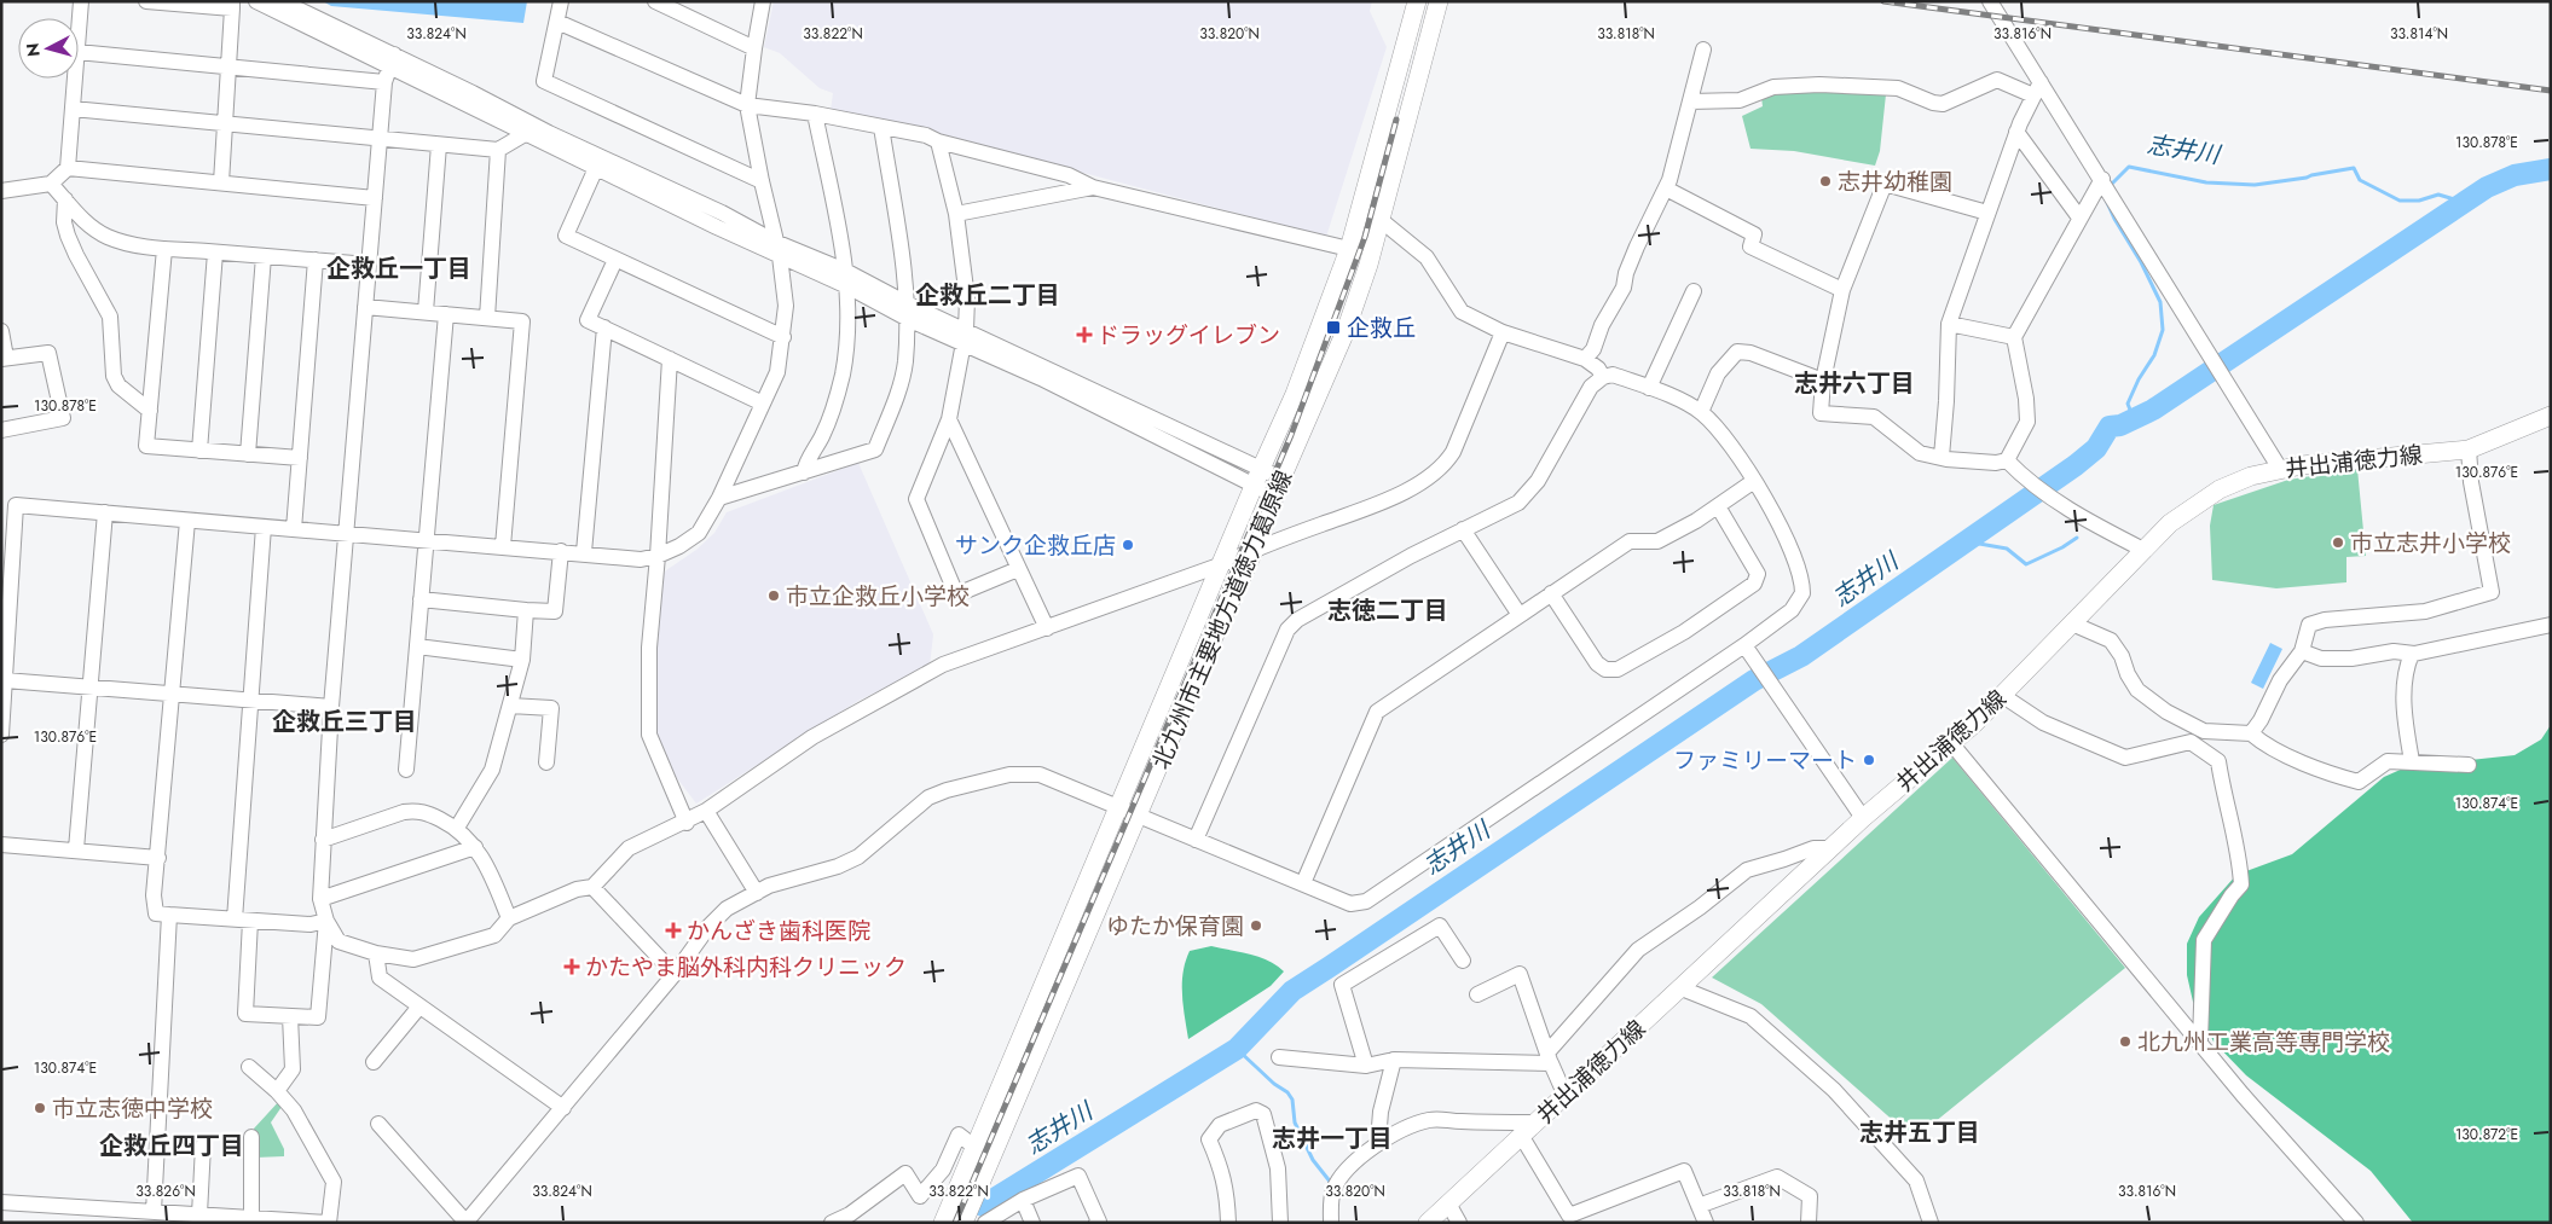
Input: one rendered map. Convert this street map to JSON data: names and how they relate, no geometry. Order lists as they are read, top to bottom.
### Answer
{
  "streets": {
    "main road": ["井出浦徳力線", "北九州市主要地方道徳力葛原線"]
  },
  "districts": [
    "企救丘一丁目",
    "企救丘二丁目",
    "志井六丁目",
    "志徳二丁目",
    "企救丘三丁目",
    "志井五丁目",
    "志井一丁目",
    "企救丘四丁目"
  ],
  "water": ["志井川"],
  "places": {
    "other": [
      "志井幼稚園",
      "市立志井小学校",
      "サンク企救丘店",
      "市立企救丘小学校",
      "ファミリーマート",
      "ゆたか保育園",
      "北九州工業高等専門学校",
      "市立志徳中学校"
    ],
    "transit": ["企救丘"],
    "health": ["ドラッグイレブン", "かんざき歯科医院", "かたやま脳外科内科クリニック"]
  },
  "north": "left",
  "coordinates": [
    "33.824°N",
    "33.822°N",
    "33.820°N",
    "33.818°N",
    "33.816°N",
    "33.814°N",
    "130.878°E",
    "130.876°E",
    "130.874°E",
    "130.872°E",
    "33.826°N"
  ]
}
